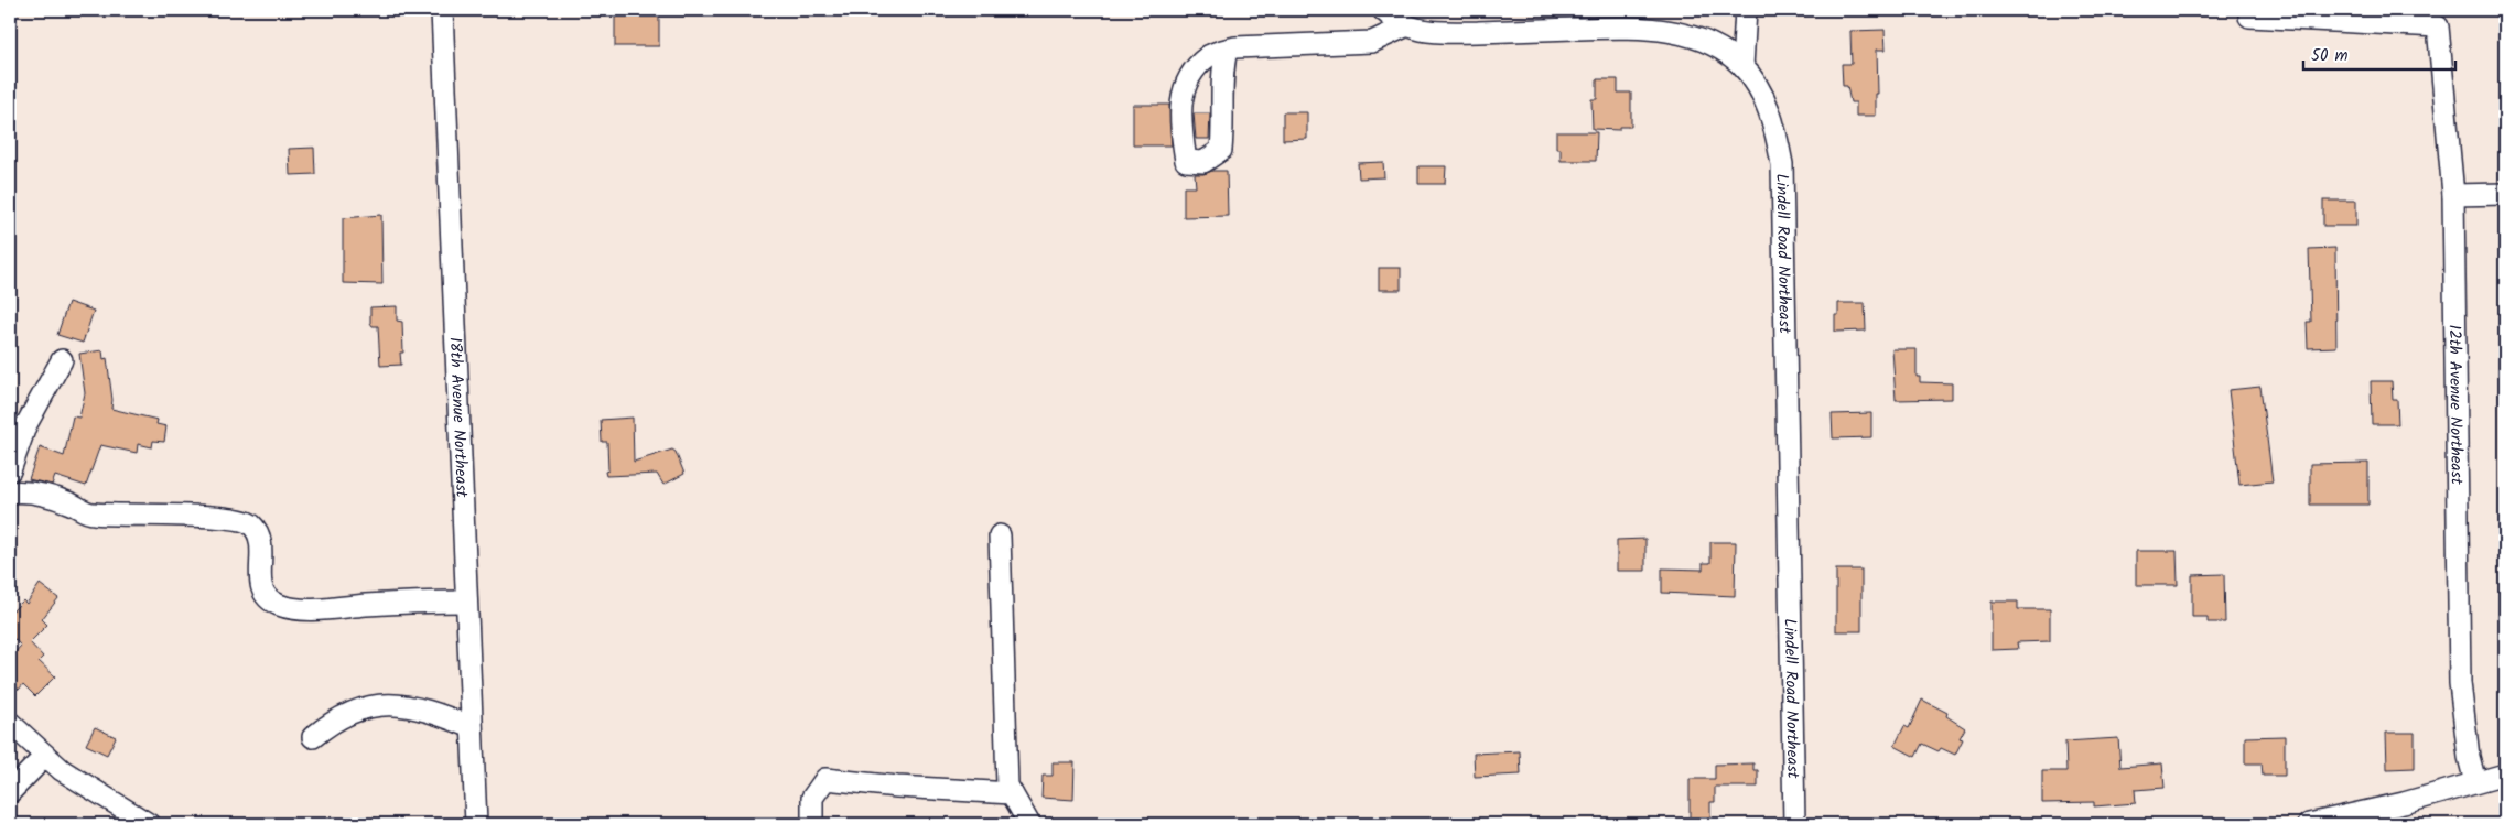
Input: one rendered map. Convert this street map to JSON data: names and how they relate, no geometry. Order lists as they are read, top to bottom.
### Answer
{
  "streets": {
    "street": ["Lindell Road Northeast", "12th Avenue Northeast", "18th Avenue Northeast"]
  },
  "scale_bar": "50 m"
}
